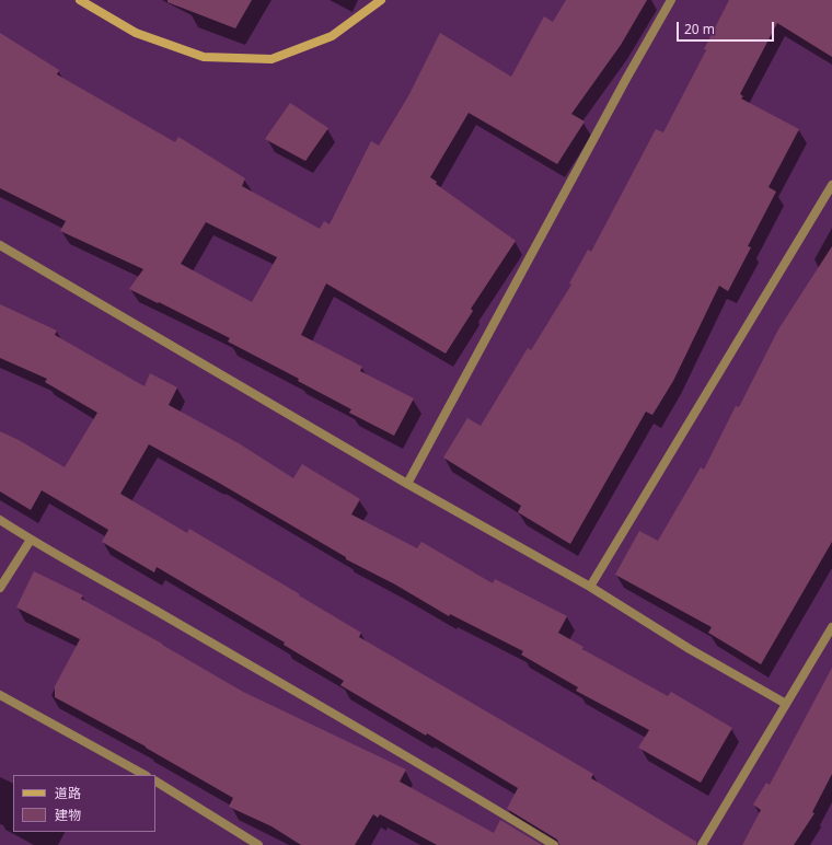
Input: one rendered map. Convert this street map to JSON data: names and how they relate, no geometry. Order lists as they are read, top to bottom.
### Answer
{
  "legend": ["道路", "建物"],
  "scale_bar": "20 m"
}
